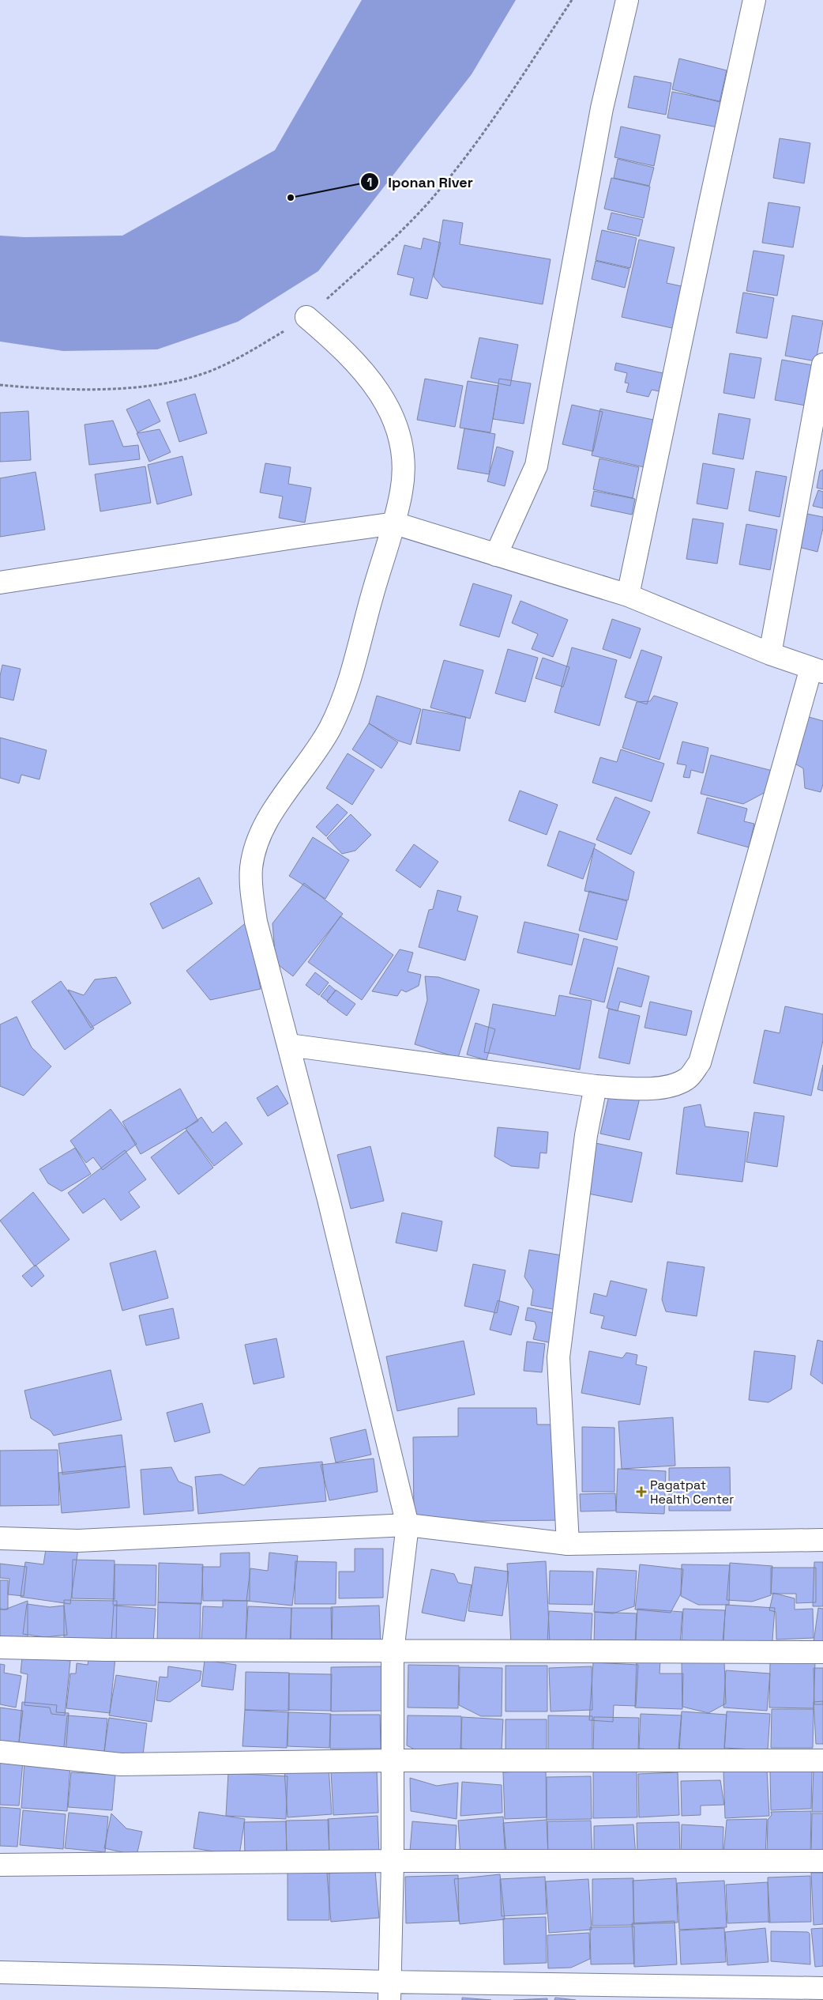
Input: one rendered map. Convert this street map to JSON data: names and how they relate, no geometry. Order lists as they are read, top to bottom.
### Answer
{
  "places": {
    "other": ["Iponan River"],
    "health": ["Pagatpat Health Center"]
  }
}
